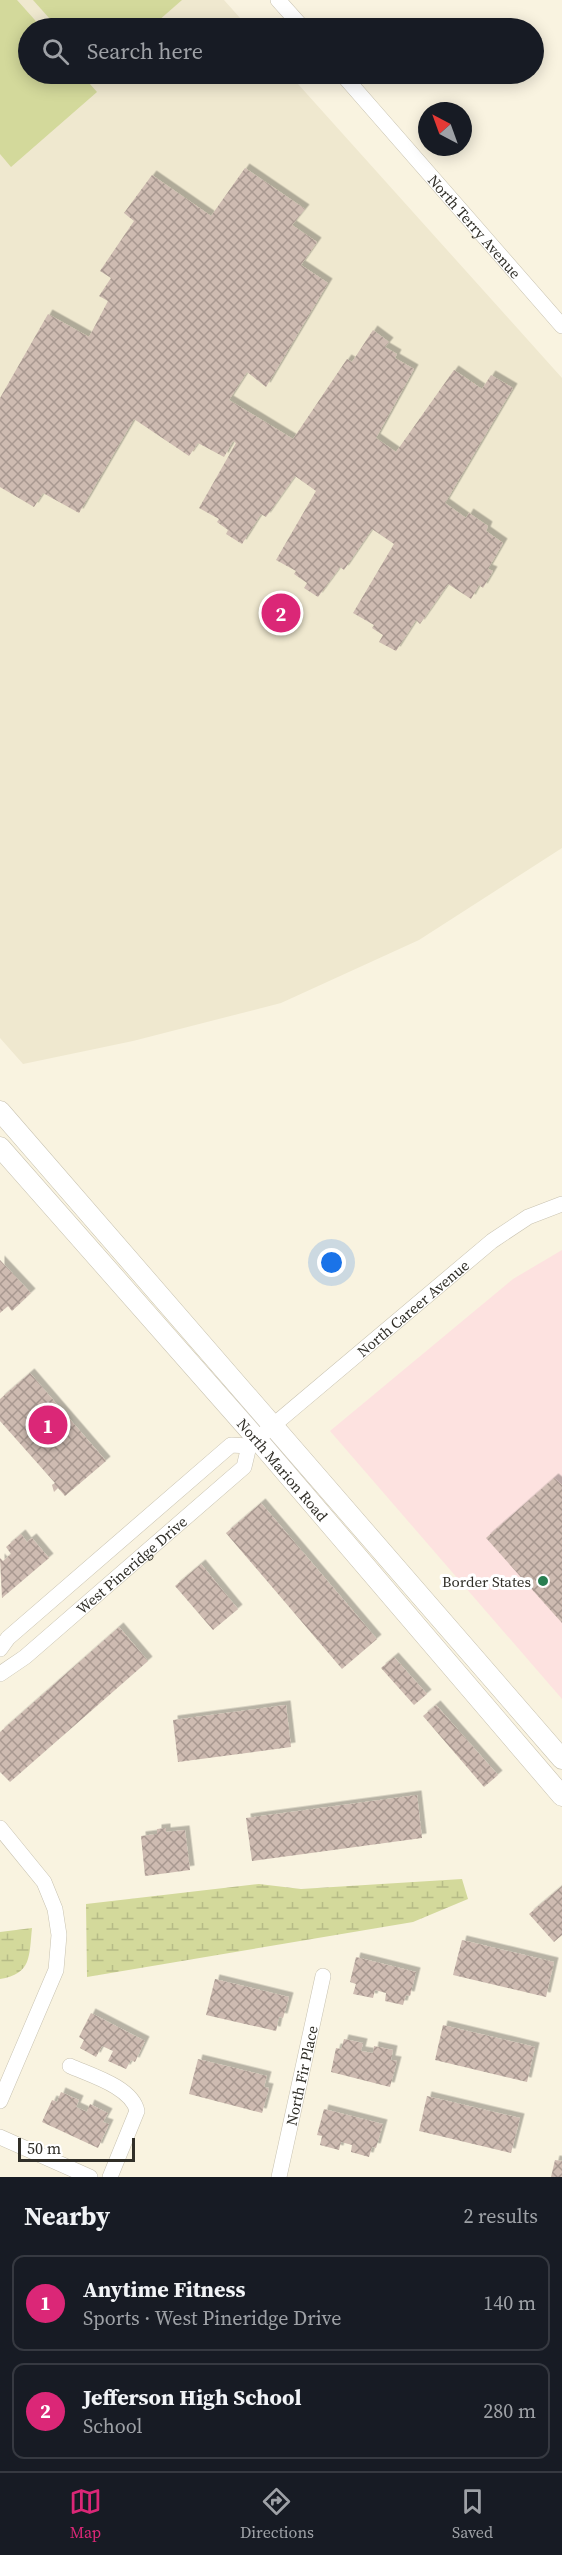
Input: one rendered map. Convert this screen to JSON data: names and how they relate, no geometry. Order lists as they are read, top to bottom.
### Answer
{
  "streets": {
    "main road": ["North Marion Road"],
    "street": [
      "North Terry Avenue",
      "North Career Avenue",
      "West Pineridge Drive",
      "North Fir Place"
    ]
  },
  "crossings": [
    ["North Career Avenue", "North Marion Road"],
    ["North Career Avenue", "West Pineridge Drive"],
    ["North Marion Road", "West Pineridge Drive"]
  ],
  "places": ["Border States"],
  "scale_bar": "50 m",
  "north": "top left",
  "page": {
    "search": "Search here",
    "pins": ["2", "1"],
    "scale": "50 m",
    "heading": ["Nearby", "2 results"],
    "list": [
      {
        "mark": "1",
        "name": "Anytime Fitness",
        "note": "Sports · West Pineridge Drive",
        "value": "140 m"
      },
      {
        "mark": "2",
        "name": "Jefferson High School",
        "note": "School",
        "value": "280 m"
      }
    ],
    "nav": ["Map", "Directions", "Saved"]
  }
}
